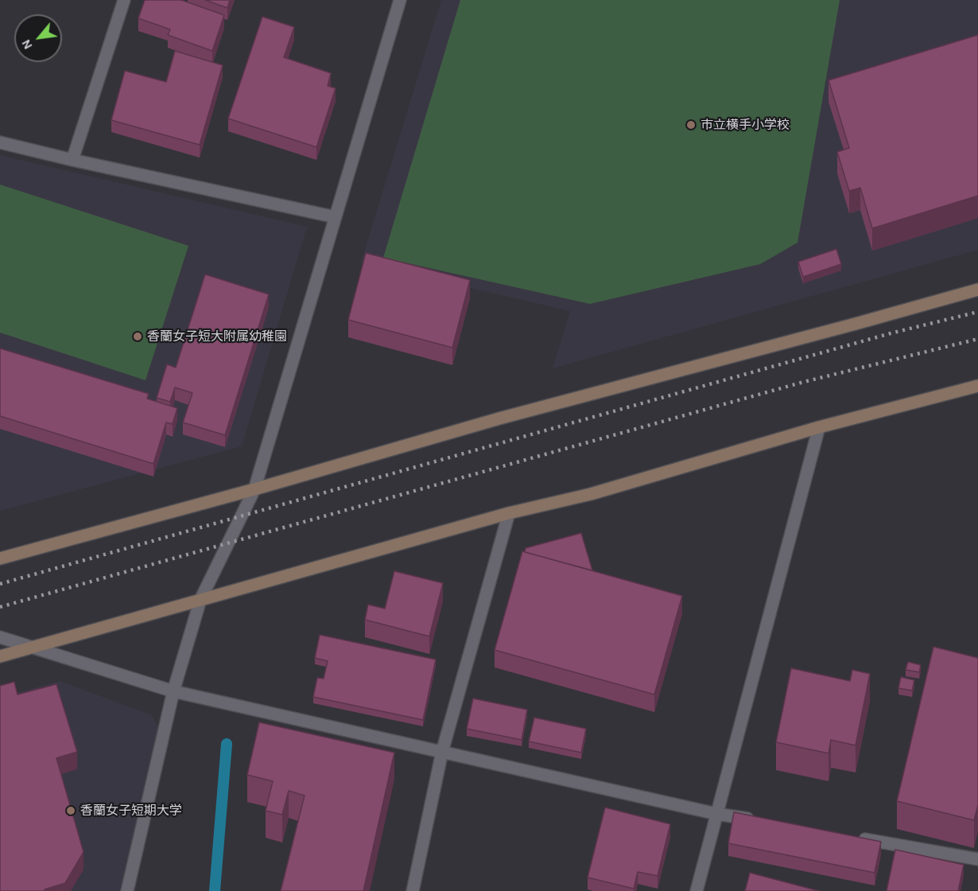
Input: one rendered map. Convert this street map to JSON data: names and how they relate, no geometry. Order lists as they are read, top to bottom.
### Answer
{
  "places": ["市立横手小学校", "香蘭女子短大附属幼稚園", "香蘭女子短期大学"],
  "north": "bottom left"
}
